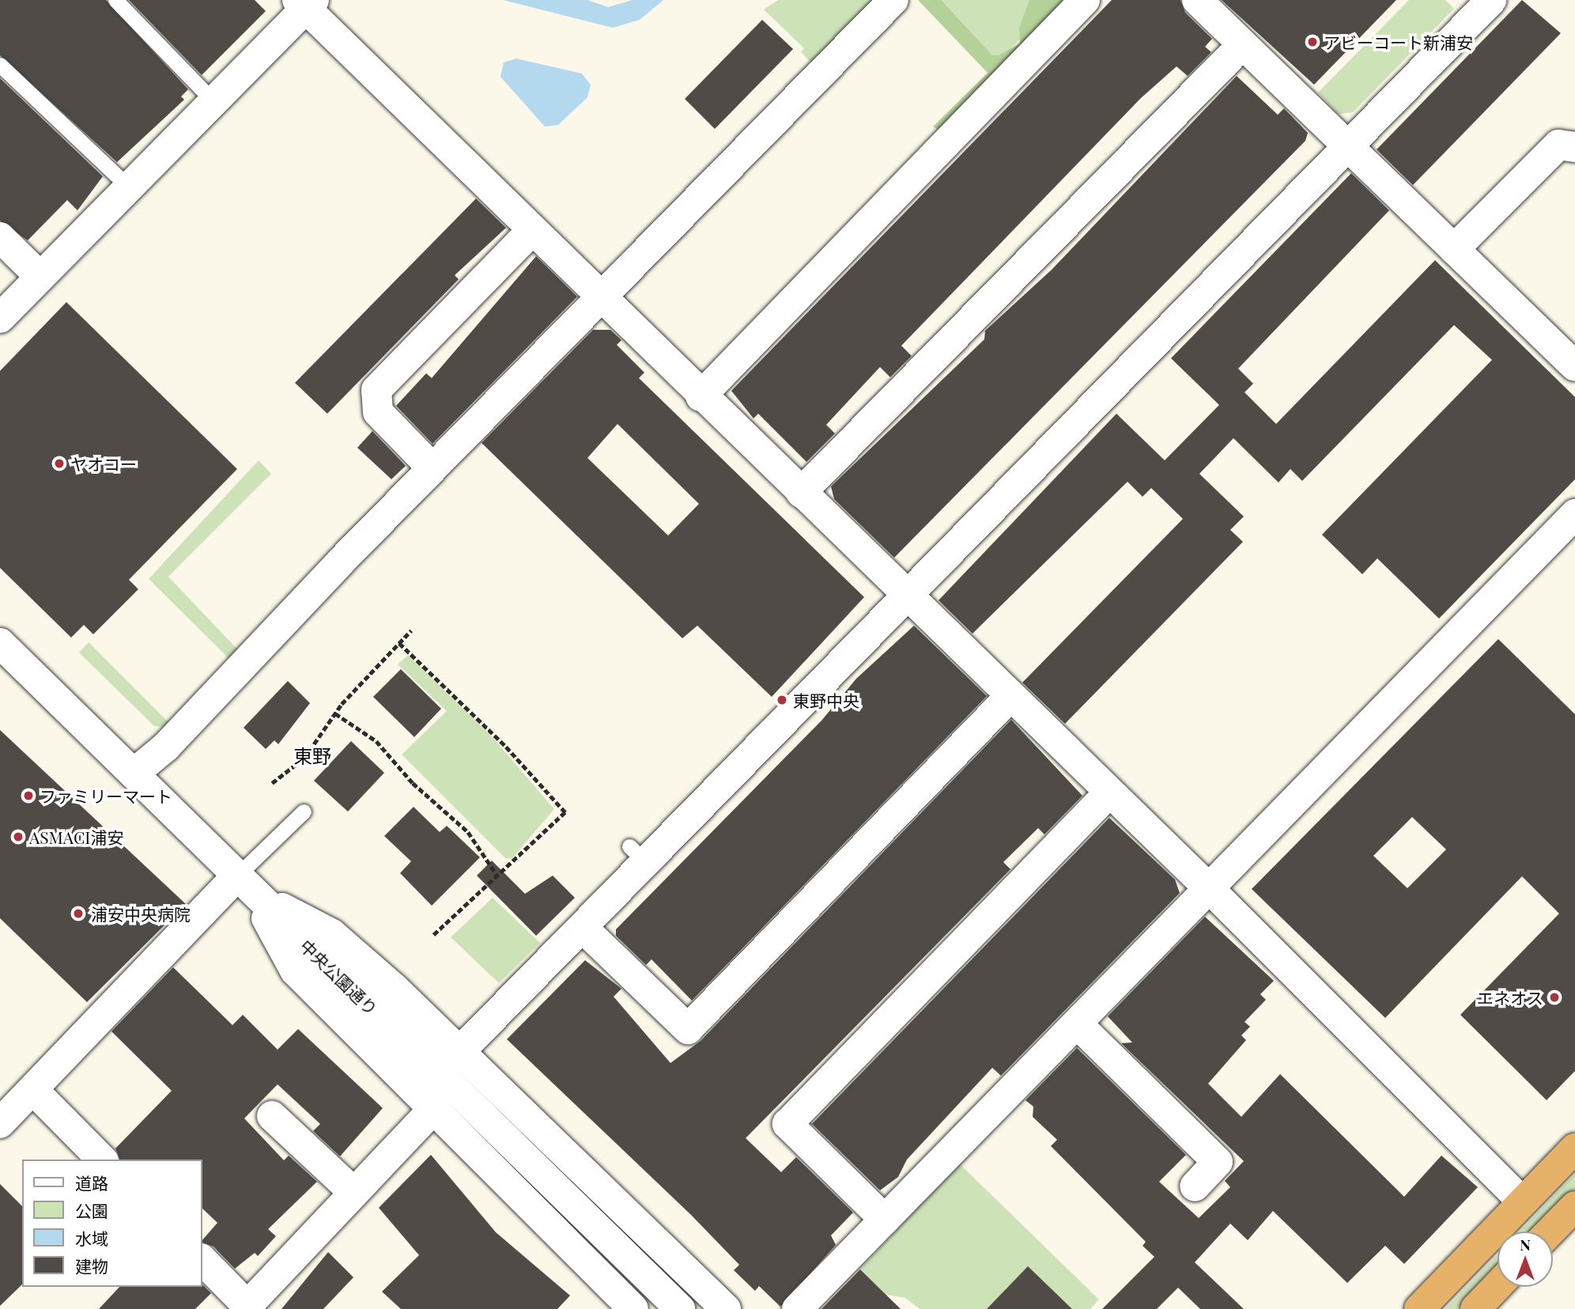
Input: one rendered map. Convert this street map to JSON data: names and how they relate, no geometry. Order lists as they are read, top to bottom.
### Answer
{
  "streets": {
    "street": ["中央公園通り"]
  },
  "districts": ["東野"],
  "places": [
    "アビーコート新浦安",
    "ヤオコー",
    "東野中央",
    "ファミリーマート",
    "ASMACI浦安",
    "浦安中央病院",
    "エネオス"
  ],
  "legend": [
    "道路",
    "公園",
    "水域",
    "建物"
  ],
  "north": "top"
}
